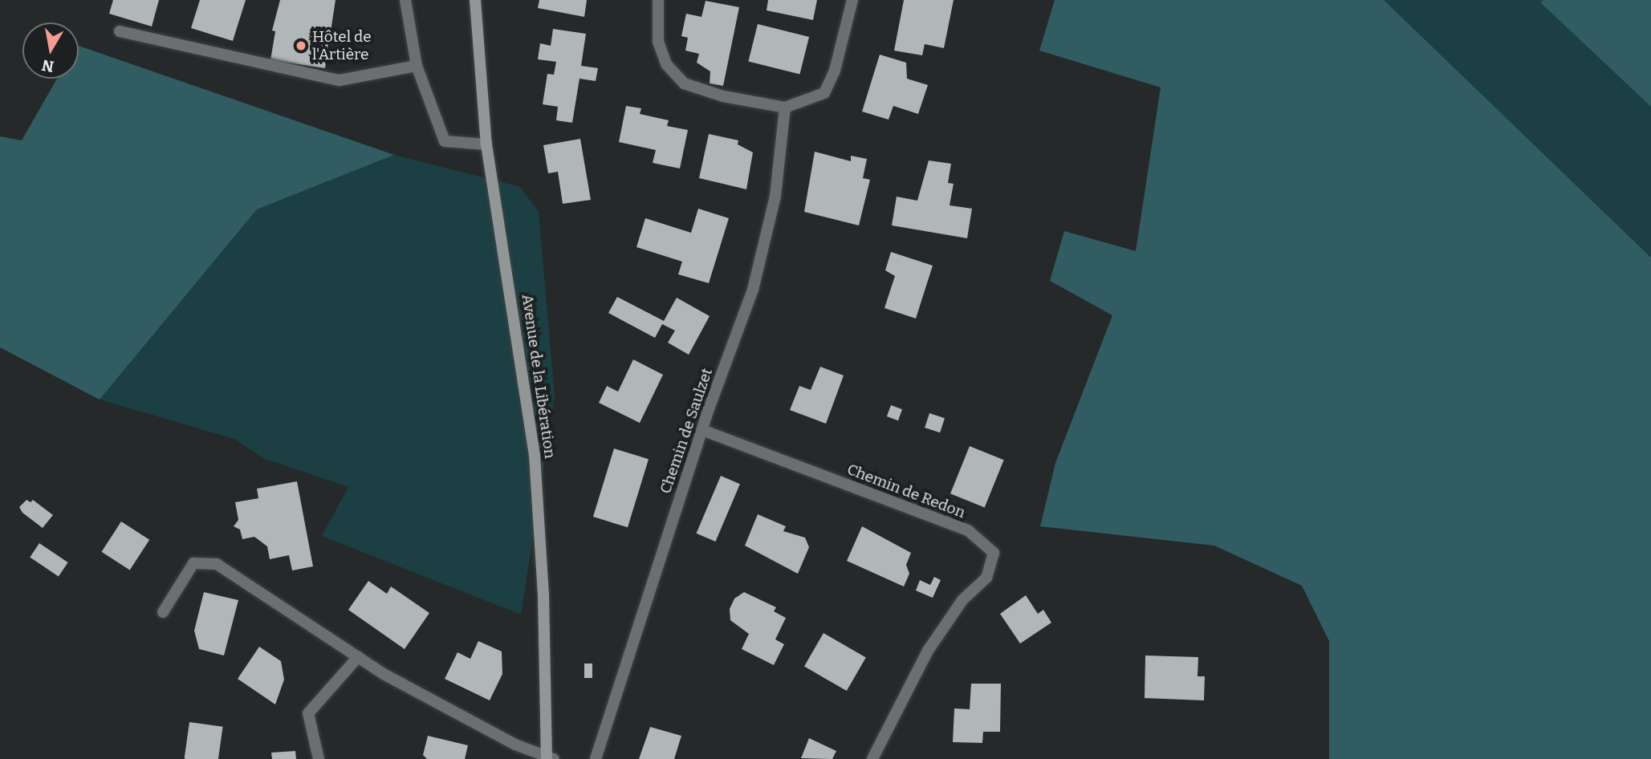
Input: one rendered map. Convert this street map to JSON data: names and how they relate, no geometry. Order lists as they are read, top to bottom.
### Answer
{
  "streets": {
    "main road": ["Avenue de la Libération"],
    "street": ["Chemin de Saulzet", "Chemin de Redon"]
  },
  "crossings": [
    ["Chemin de Saulzet", "Chemin de Redon"]
  ],
  "places": ["Hôtel de l'Artière"],
  "north": "bottom"
}
